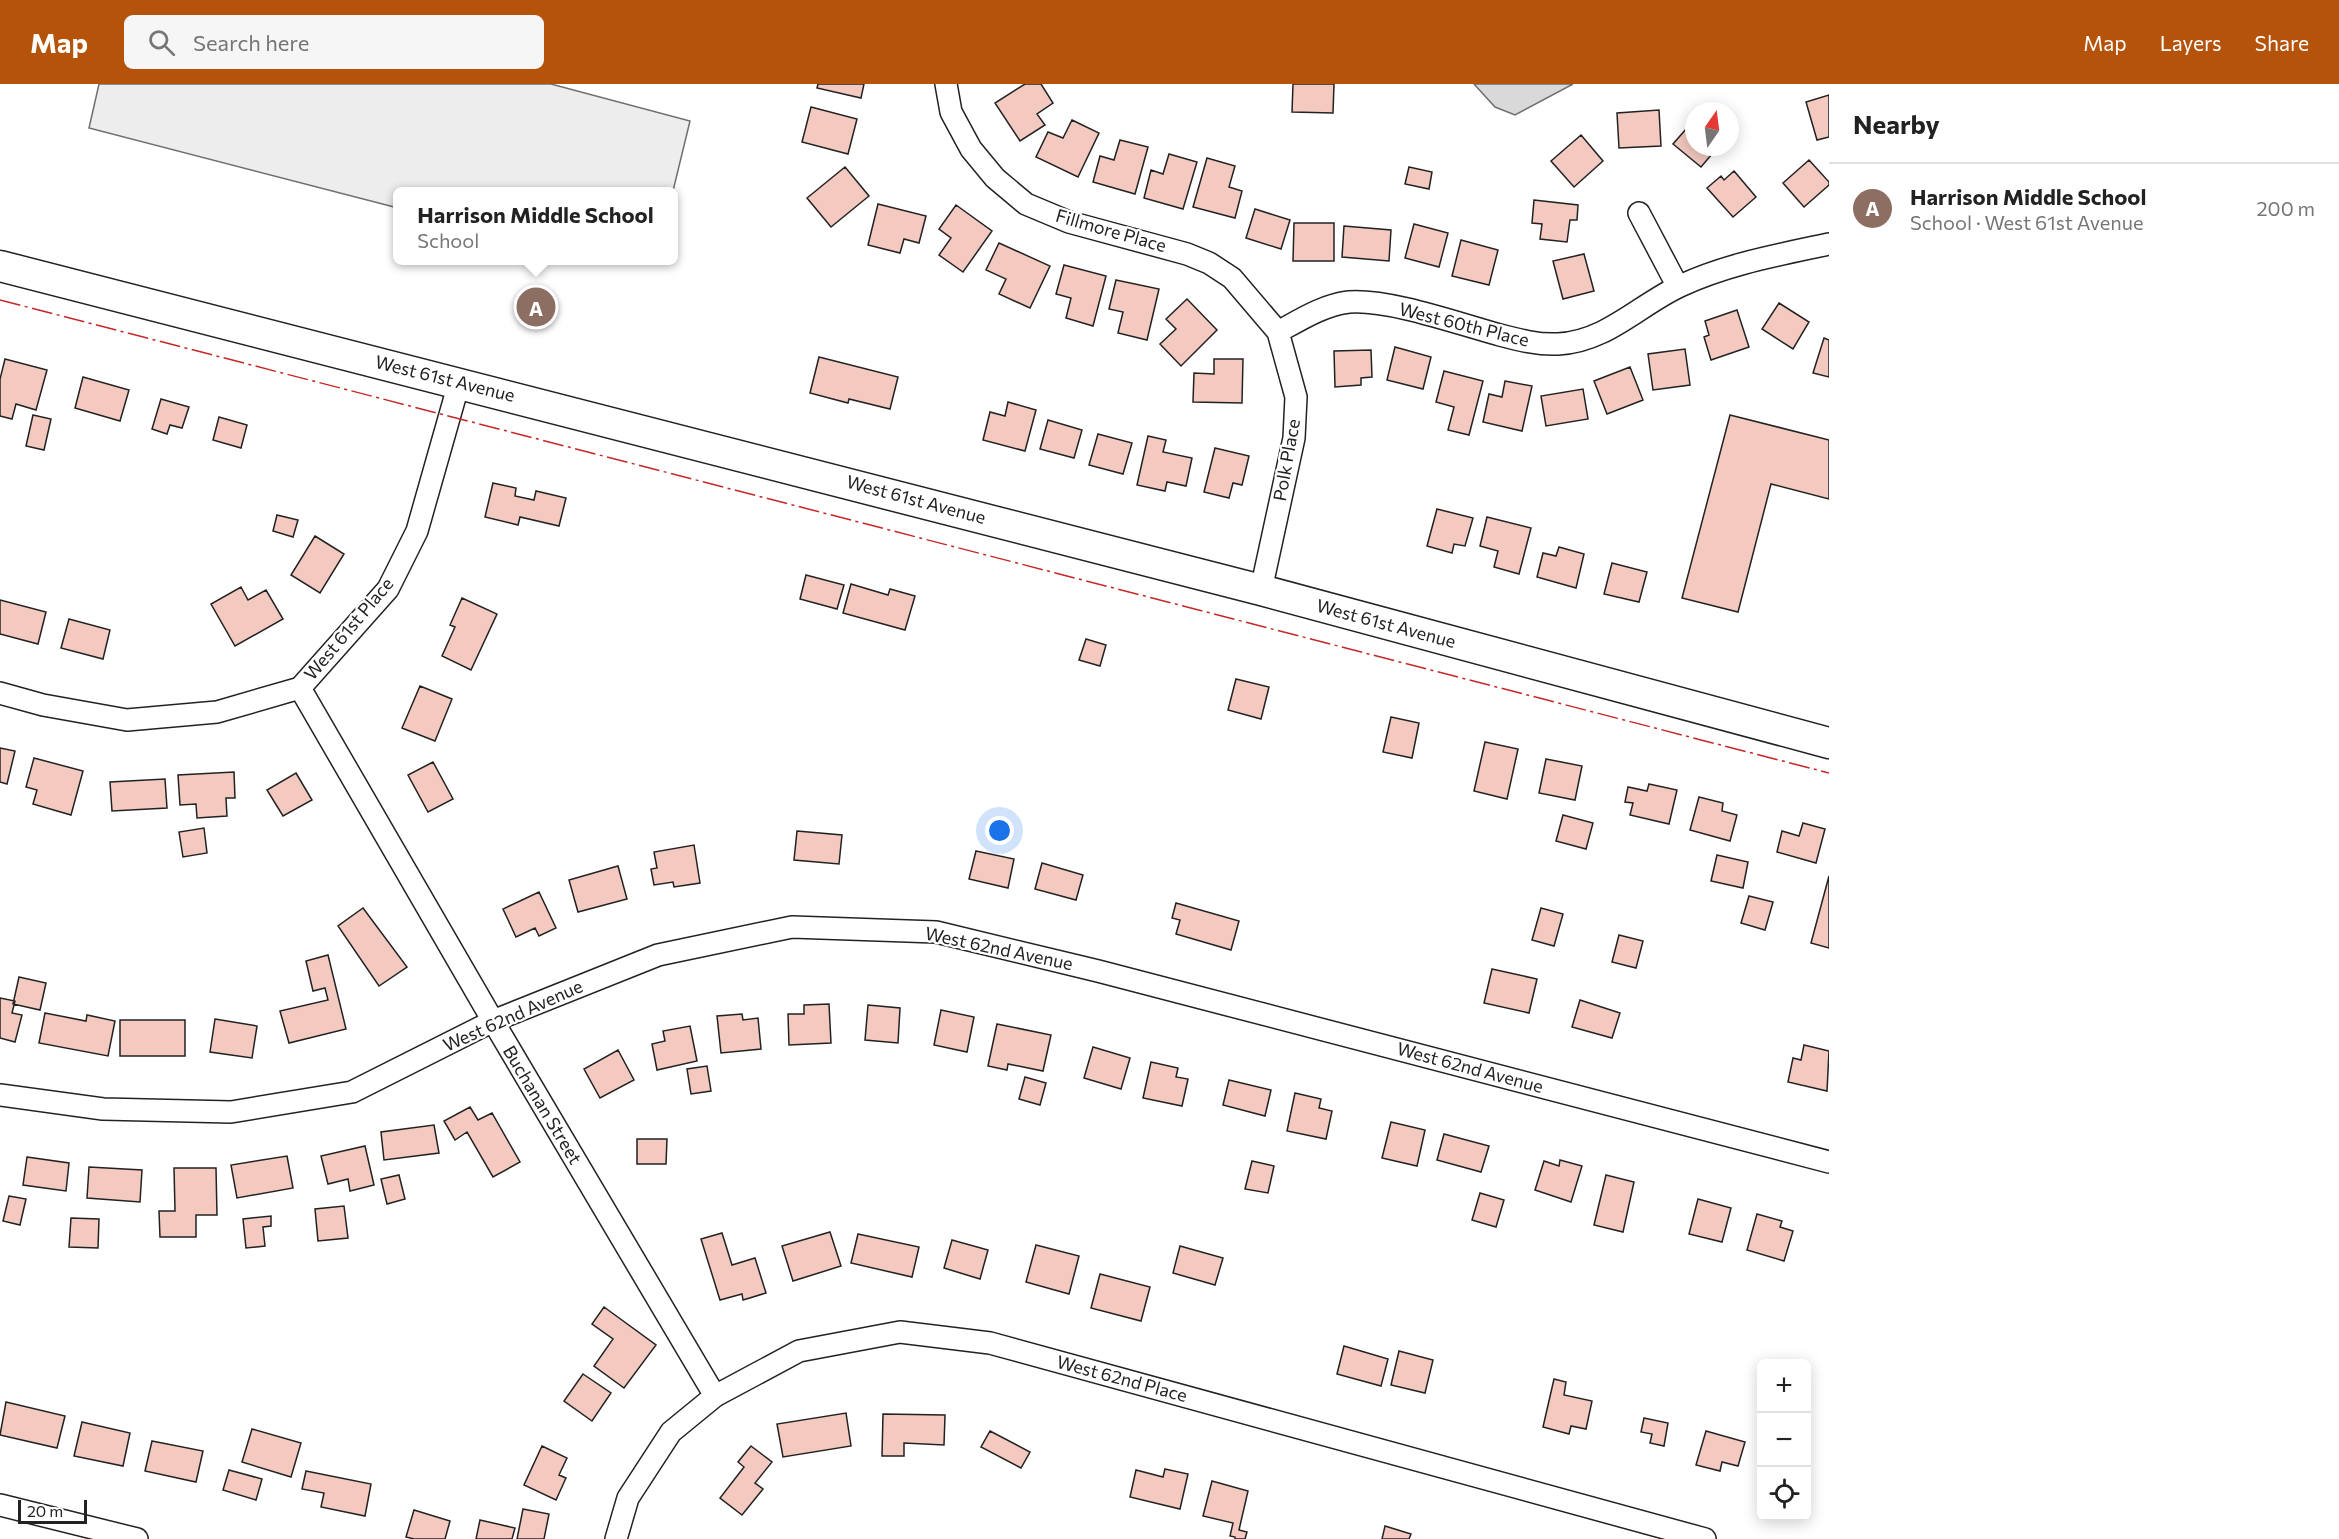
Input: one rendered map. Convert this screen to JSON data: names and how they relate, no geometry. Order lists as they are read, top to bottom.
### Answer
{
  "streets": {
    "main road": ["West 61st Avenue"],
    "street": [
      "Fillmore Place",
      "West 60th Place",
      "Polk Place",
      "West 61st Place",
      "West 62nd Avenue",
      "Buchanan Street",
      "West 62nd Place"
    ]
  },
  "crossings": [
    ["Fillmore Place", "West 60th Place"],
    ["Fillmore Place", "Polk Place"],
    ["West 60th Place", "Polk Place"],
    ["West 61st Avenue", "Polk Place"],
    ["West 61st Avenue", "West 61st Place"],
    ["West 61st Place", "Buchanan Street"],
    ["West 62nd Avenue", "Buchanan Street"],
    ["Buchanan Street", "West 62nd Place"]
  ],
  "scale_bar": "20 m",
  "north": "top",
  "page": {
    "header": "Map",
    "search": "Search here",
    "nav": ["Map", "Layers", "Share"],
    "heading": "Nearby",
    "list": [
      {
        "mark": "A",
        "name": "Harrison Middle School",
        "note": "School · West 61st Avenue",
        "value": "200 m"
      }
    ],
    "popup": ["Harrison Middle School", "School"],
    "pins": "A",
    "map_buttons": ["+", "−"],
    "scale": "20 m"
  }
}
